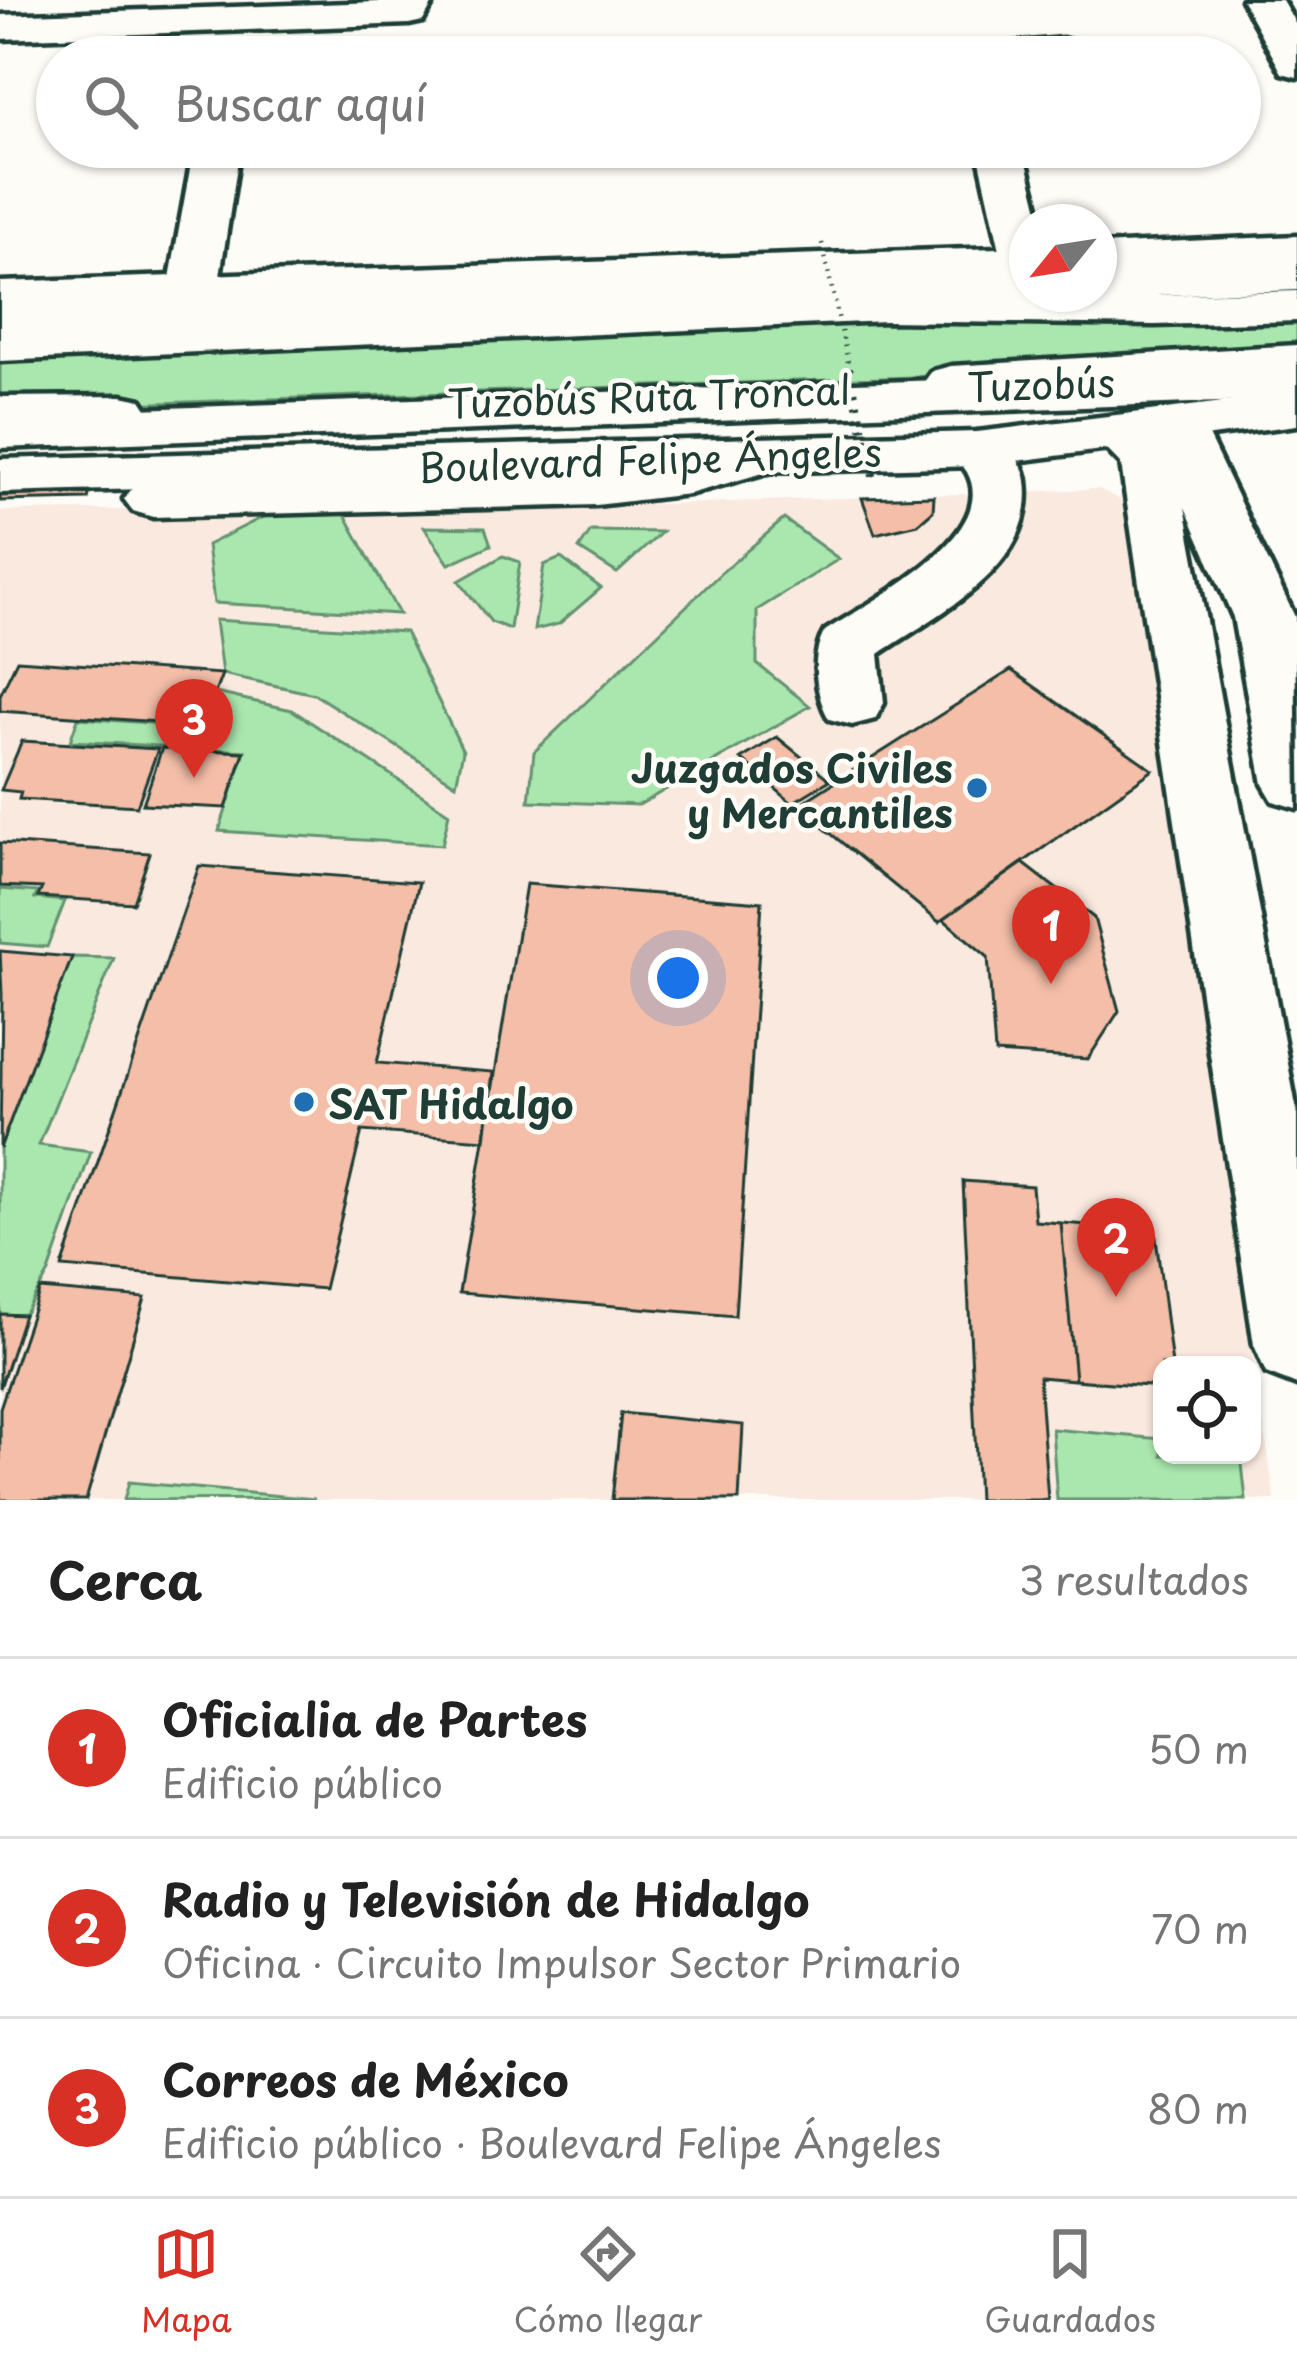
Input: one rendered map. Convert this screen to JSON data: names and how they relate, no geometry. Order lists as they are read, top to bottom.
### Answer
{
  "streets": {
    "main road": ["Tuzobús", "Tuzobús Ruta Troncal", "Boulevard Felipe Ángeles"]
  },
  "crossings": [
    ["Tuzobús", "Tuzobús Ruta Troncal"]
  ],
  "places": ["Juzgados Civiles y Mercantiles", "SAT Hidalgo"],
  "north": "bottom left",
  "page": {
    "search": "Buscar aquí",
    "pins": ["3", "1", "2"],
    "heading": ["Cerca", "3 resultados"],
    "list": [
      {
        "mark": "1",
        "name": "Oficialia de Partes",
        "note": "Edificio público",
        "value": "50 m"
      },
      {
        "mark": "2",
        "name": "Radio y Televisión de Hidalgo",
        "note": "Oficina · Circuito Impulsor Sector Primario",
        "value": "70 m"
      },
      {
        "mark": "3",
        "name": "Correos de México",
        "note": "Edificio público · Boulevard Felipe Ángeles",
        "value": "80 m"
      }
    ],
    "nav": ["Mapa", "Cómo llegar", "Guardados"]
  }
}
